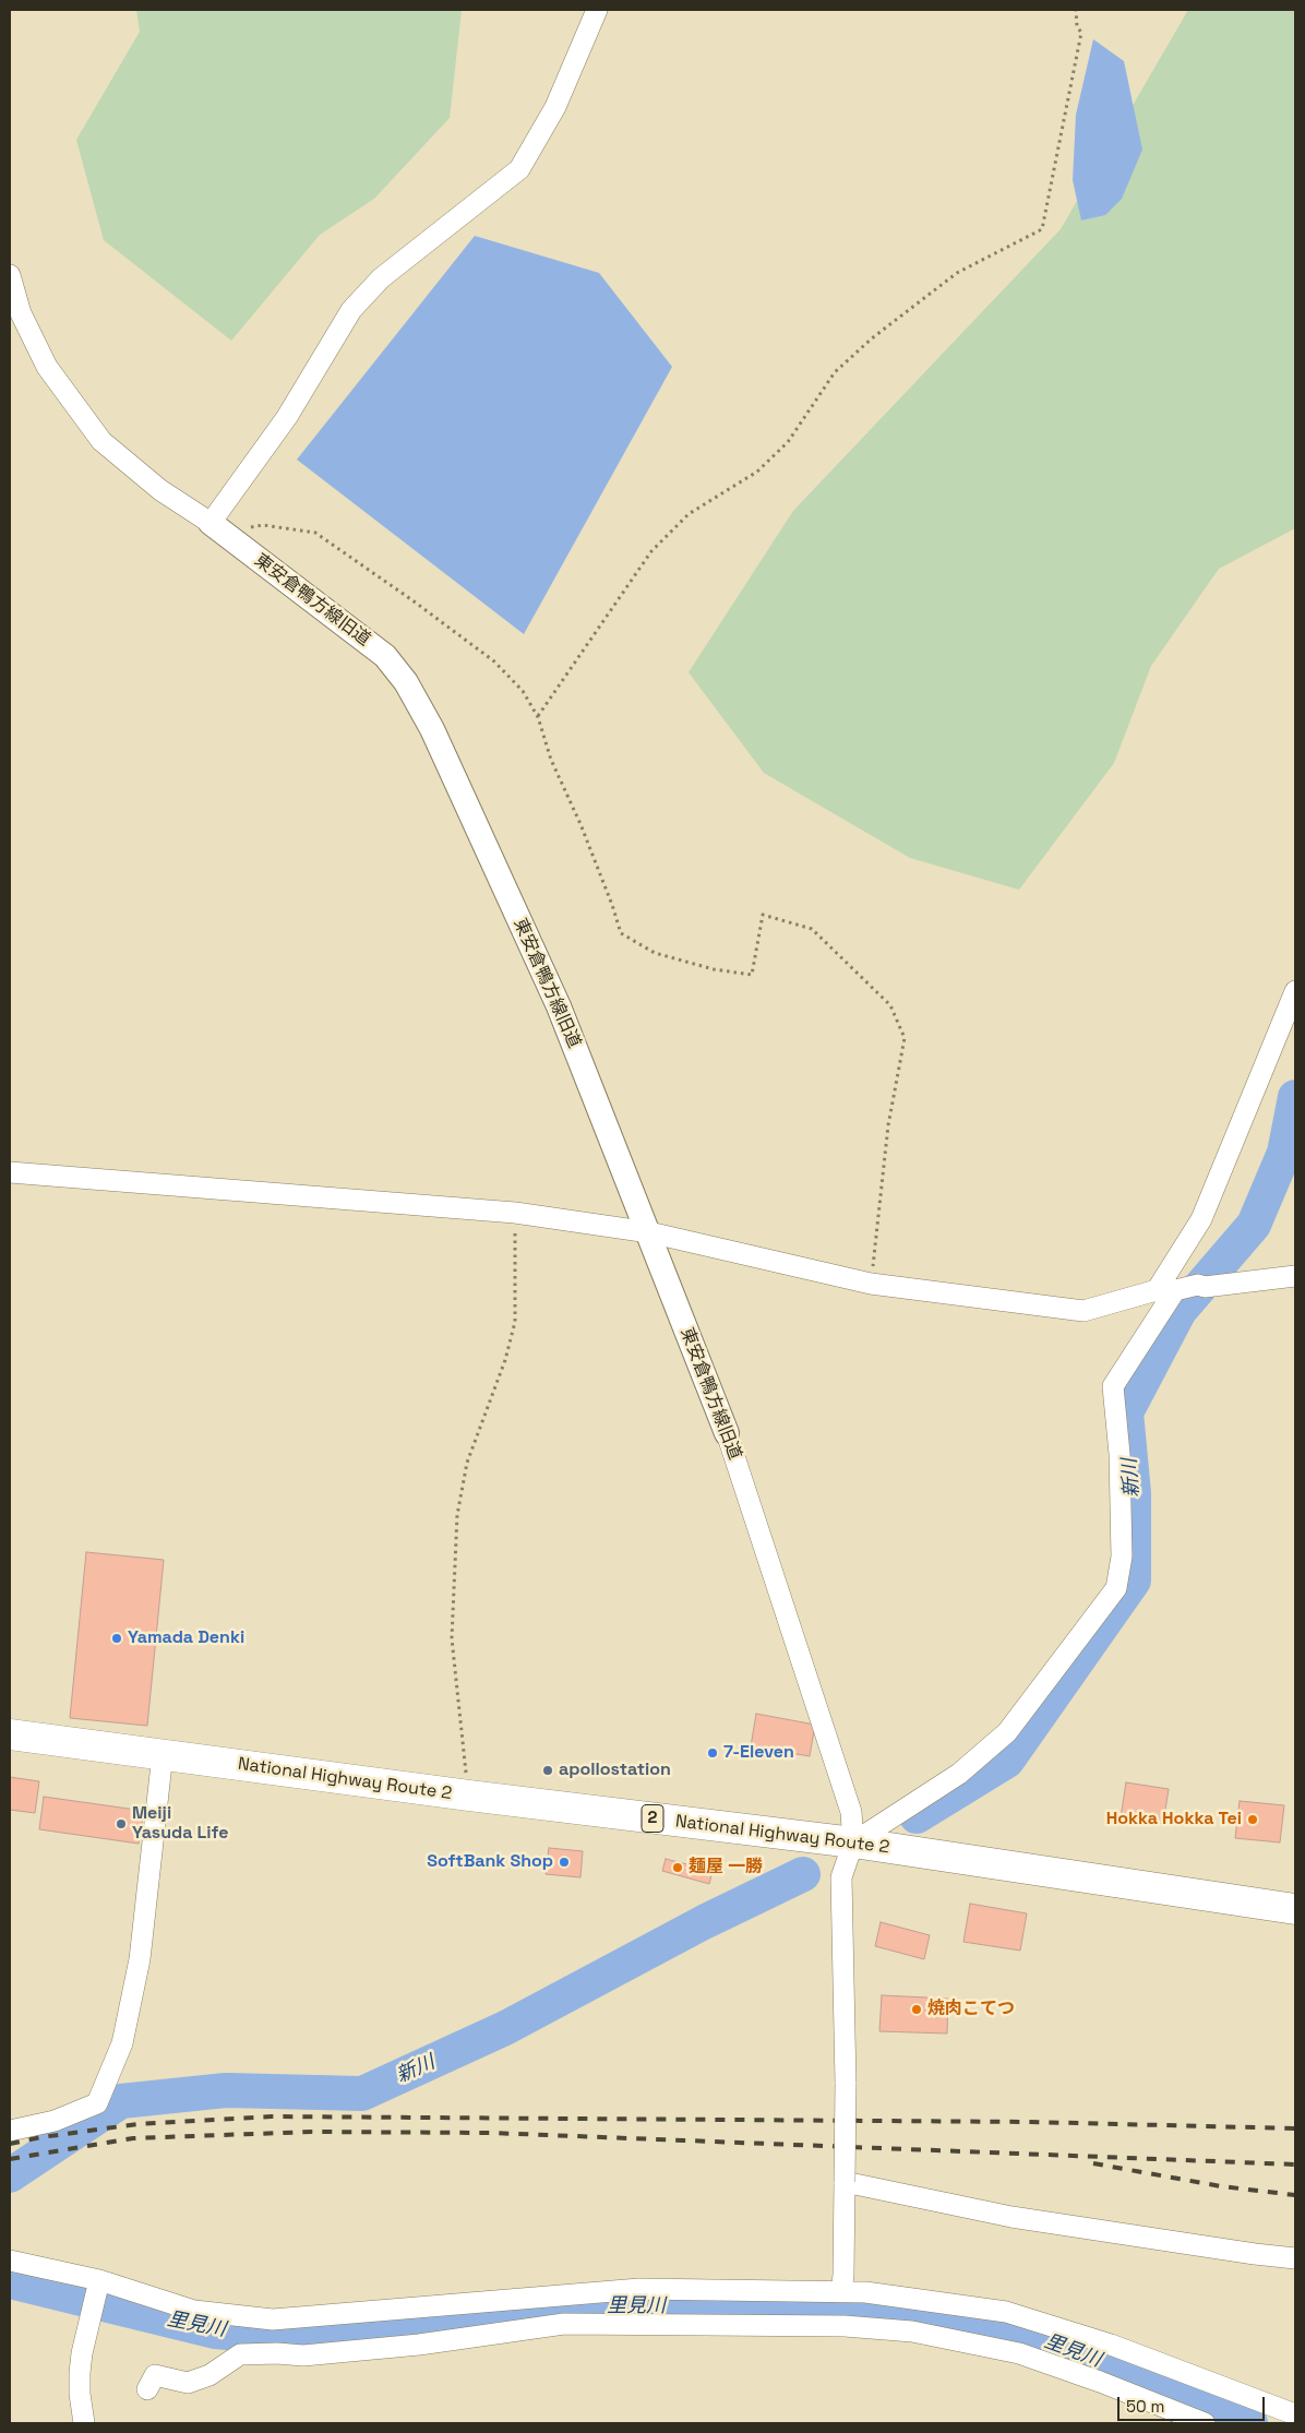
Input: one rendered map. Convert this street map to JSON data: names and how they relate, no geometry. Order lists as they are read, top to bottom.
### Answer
{
  "streets": {
    "highway": ["National Highway Route 2", "2"],
    "street": ["東安倉鴨方線旧道"]
  },
  "crossings": [
    ["東安倉鴨方線旧道", "National Highway Route 2"]
  ],
  "water": ["新川", "里見川"],
  "places": [
    "Yamada Denki",
    "7-Eleven",
    "apollostation",
    "Hokka Hokka Tei",
    "Meiji Yasuda Life",
    "SoftBank Shop",
    "麺屋 一勝",
    "焼肉こてつ"
  ],
  "scale_bar": "50 m"
}
